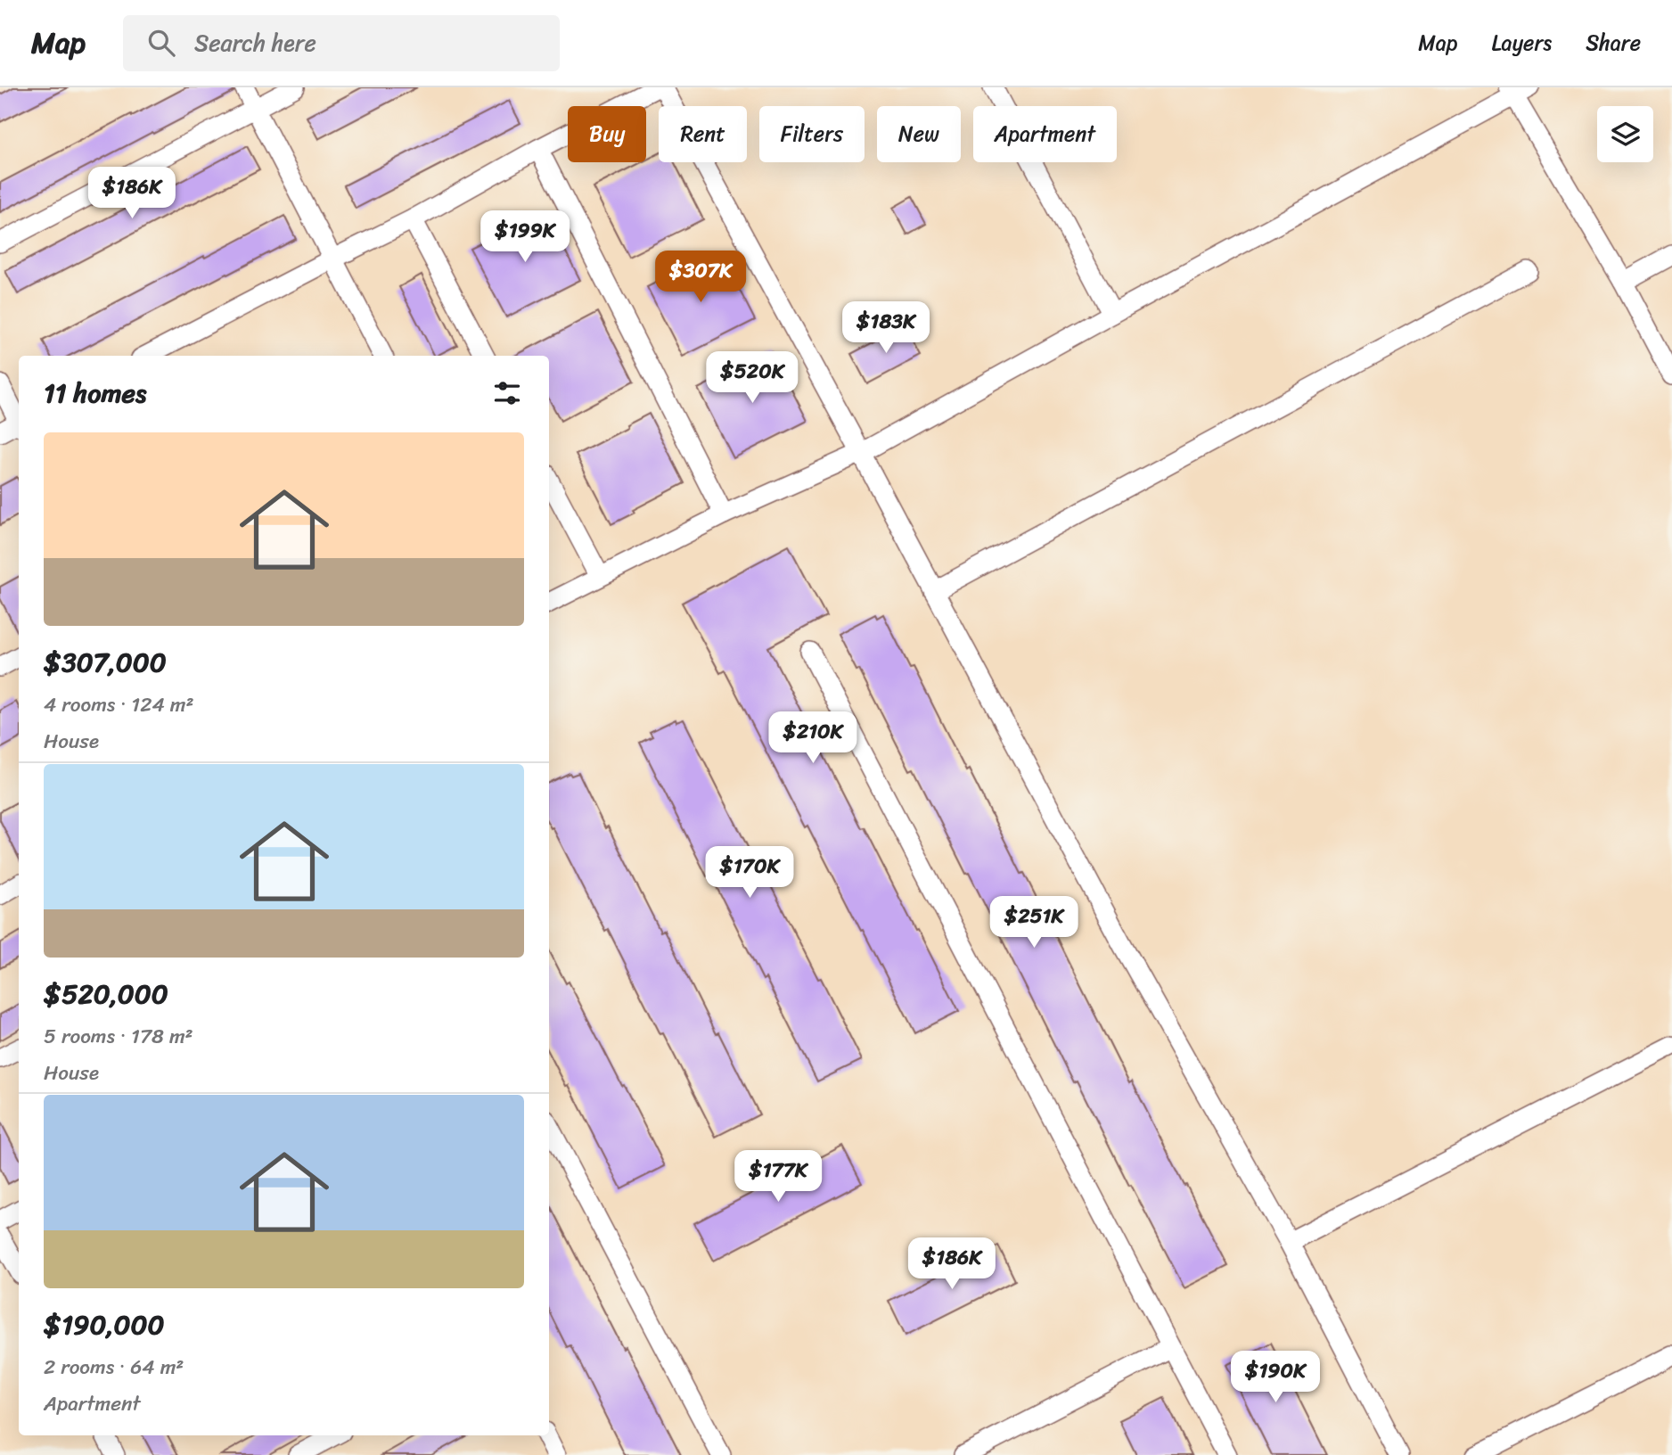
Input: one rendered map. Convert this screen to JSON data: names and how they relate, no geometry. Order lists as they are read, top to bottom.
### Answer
{
  "page": {
    "header": "Map",
    "search": "Search here",
    "nav": ["Map", "Layers", "Share"],
    "chip": [
      "Buy",
      "Rent",
      "Filters",
      "New",
      "Apartment"
    ],
    "price": [
      "$186K",
      "$199K",
      "$307K",
      "$183K",
      "$520K",
      "$210K",
      "$170K",
      "$251K",
      "$177K",
      "$186K",
      "$190K"
    ],
    "heading": "11 homes",
    "list": [
      {
        "name": "$307,000",
        "note": "4 rooms · 124 m² · House"
      },
      {
        "name": "$520,000",
        "note": "5 rooms · 178 m² · House"
      },
      {
        "name": "$190,000",
        "note": "2 rooms · 64 m² · Apartment"
      }
    ]
  }
}
